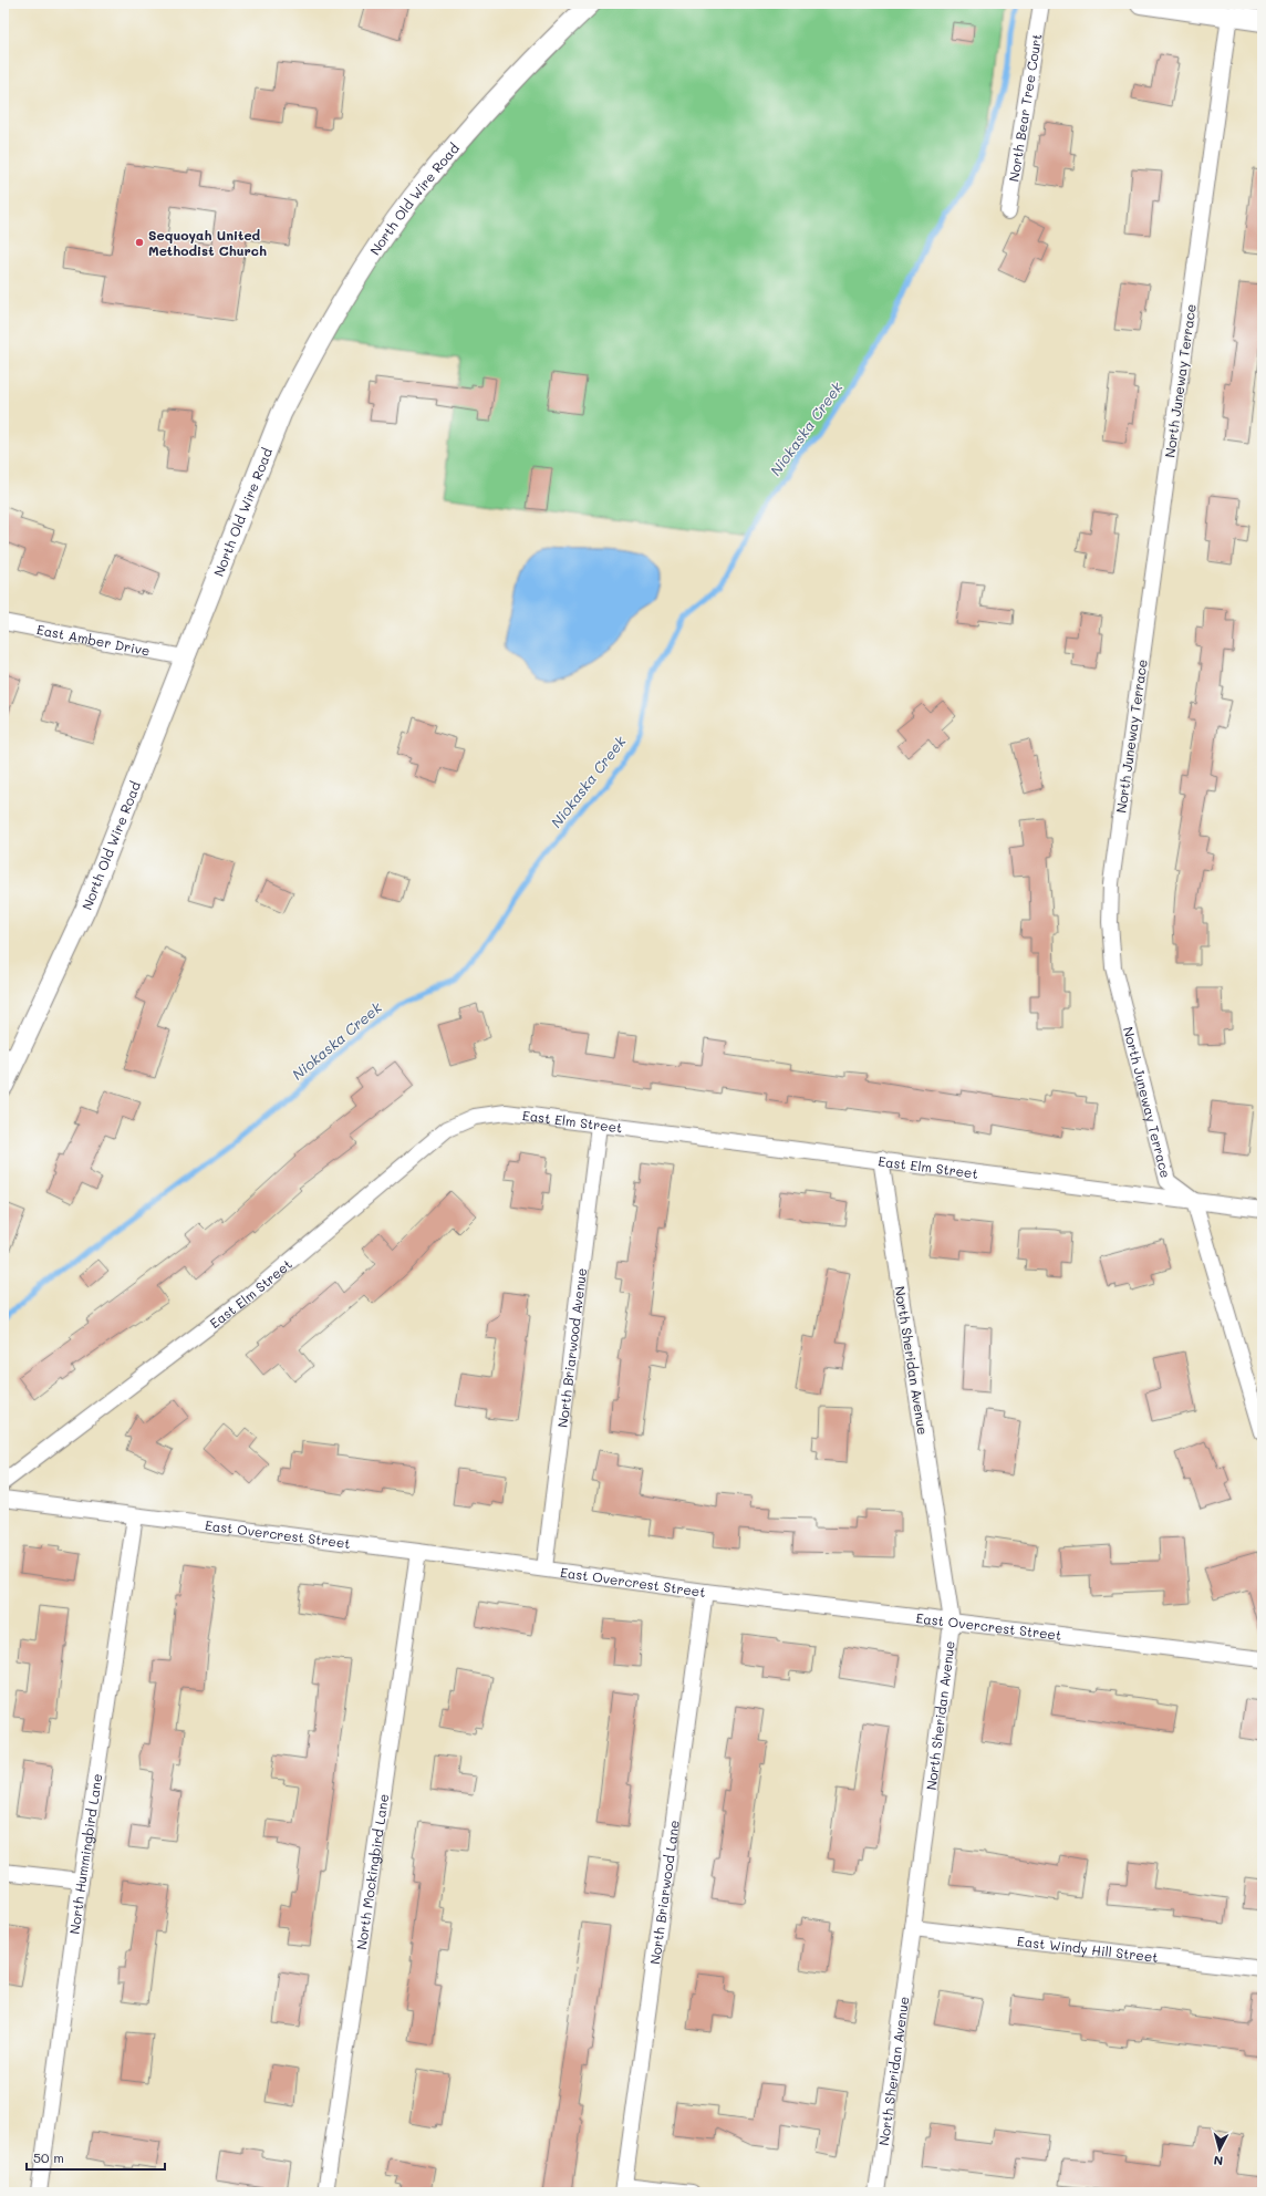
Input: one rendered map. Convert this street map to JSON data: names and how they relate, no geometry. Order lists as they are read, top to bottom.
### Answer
{
  "streets": {
    "street": [
      "North Bear Tree Court",
      "North Old Wire Road",
      "North Juneway Terrace",
      "East Amber Drive",
      "East Elm Street",
      "North Briarwood Avenue",
      "North Sheridan Avenue",
      "East Overcrest Street",
      "North Hummingbird Lane",
      "North Mockingbird Lane",
      "North Briarwood Lane",
      "East Windy Hill Street"
    ]
  },
  "crossings": [
    ["North Old Wire Road", "East Amber Drive"],
    ["North Juneway Terrace", "East Elm Street"],
    ["East Elm Street", "North Briarwood Avenue"],
    ["East Elm Street", "North Sheridan Avenue"],
    ["North Briarwood Avenue", "East Overcrest Street"],
    ["North Sheridan Avenue", "East Overcrest Street"],
    ["North Sheridan Avenue", "East Windy Hill Street"],
    ["East Overcrest Street", "North Hummingbird Lane"],
    ["East Overcrest Street", "North Mockingbird Lane"],
    ["East Overcrest Street", "North Briarwood Lane"]
  ],
  "water": ["Niokaska Creek"],
  "places": ["Sequoyah United Methodist Church"],
  "scale_bar": "50 m",
  "north": "bottom"
}
